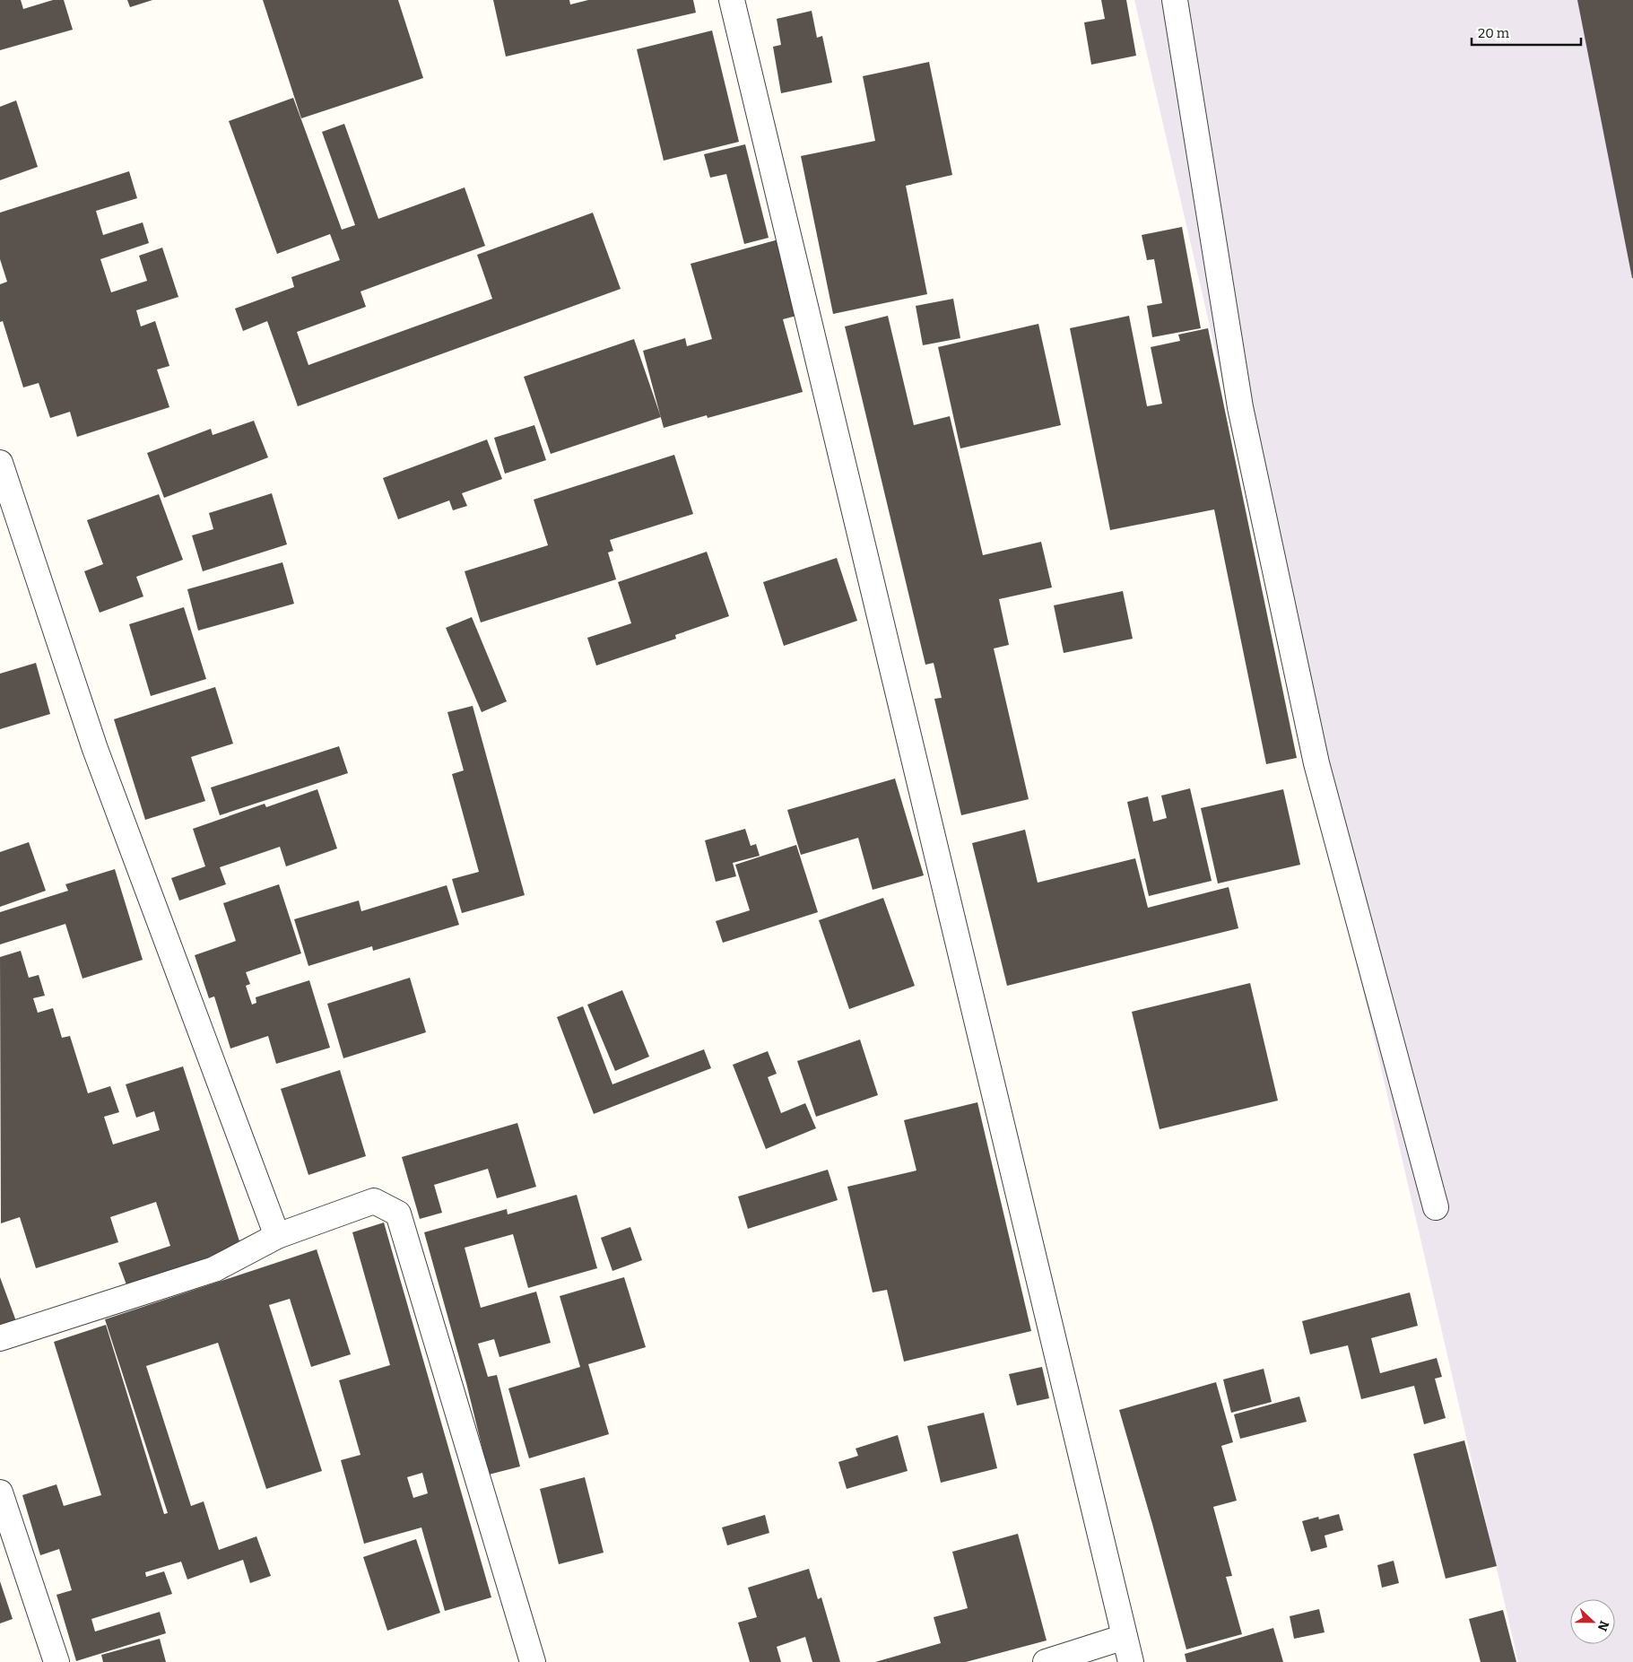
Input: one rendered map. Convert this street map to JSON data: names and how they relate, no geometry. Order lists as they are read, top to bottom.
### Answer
{
  "scale_bar": "20 m",
  "north": "right"
}
